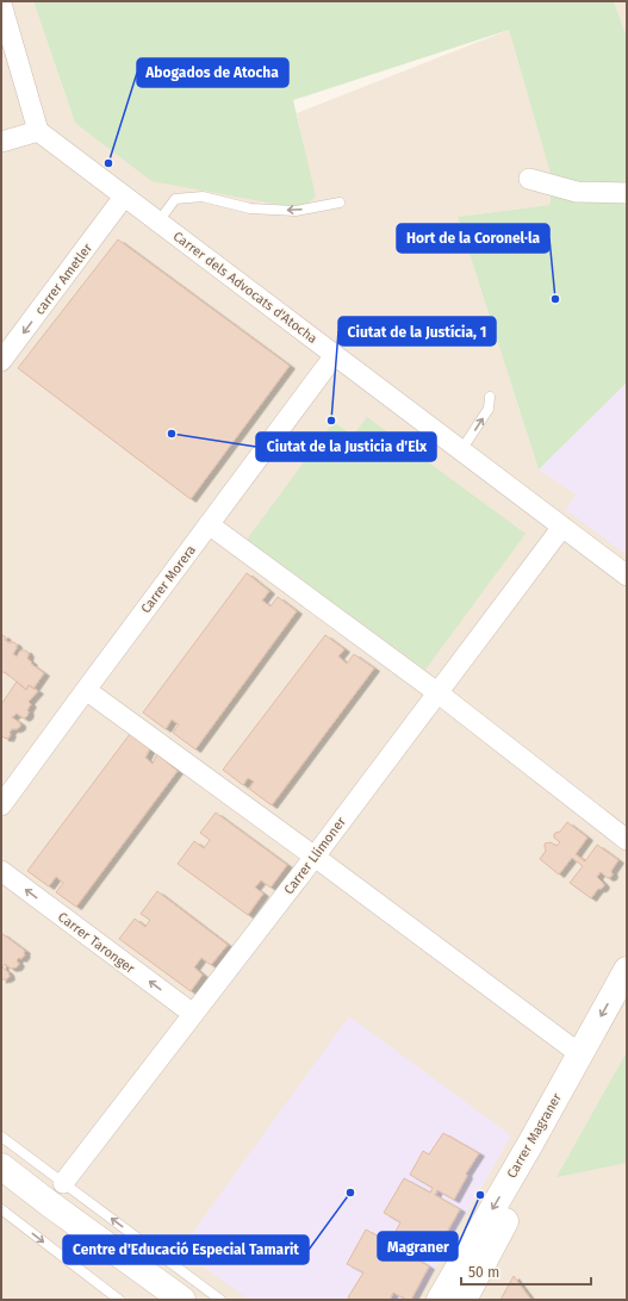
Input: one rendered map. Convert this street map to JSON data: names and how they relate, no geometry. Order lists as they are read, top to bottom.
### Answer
{
  "streets": {
    "main road": ["Carrer Magraner"],
    "street": [
      "carrer Ametler",
      "Carrer dels Advocats d'Atocha",
      "Carrer Morera",
      "Carrer Llimoner",
      "Carrer Taronger"
    ]
  },
  "crossings": [
    ["carrer Ametler", "Carrer dels Advocats d'Atocha"],
    ["Carrer dels Advocats d'Atocha", "Carrer Morera"],
    ["Carrer dels Advocats d'Atocha", "Carrer Llimoner"],
    ["Carrer Llimoner", "Carrer Taronger"]
  ],
  "one_way": ["carrer Ametler", "Carrer Taronger"],
  "places": [
    "Abogados de Atocha",
    "Hort de la Coronel·la",
    "Ciutat de la Justícia, 1",
    "Ciutat de la Justicia d'Elx",
    "Centre d'Educació Especial Tamarit",
    "Magraner"
  ],
  "scale_bar": "50 m"
}
